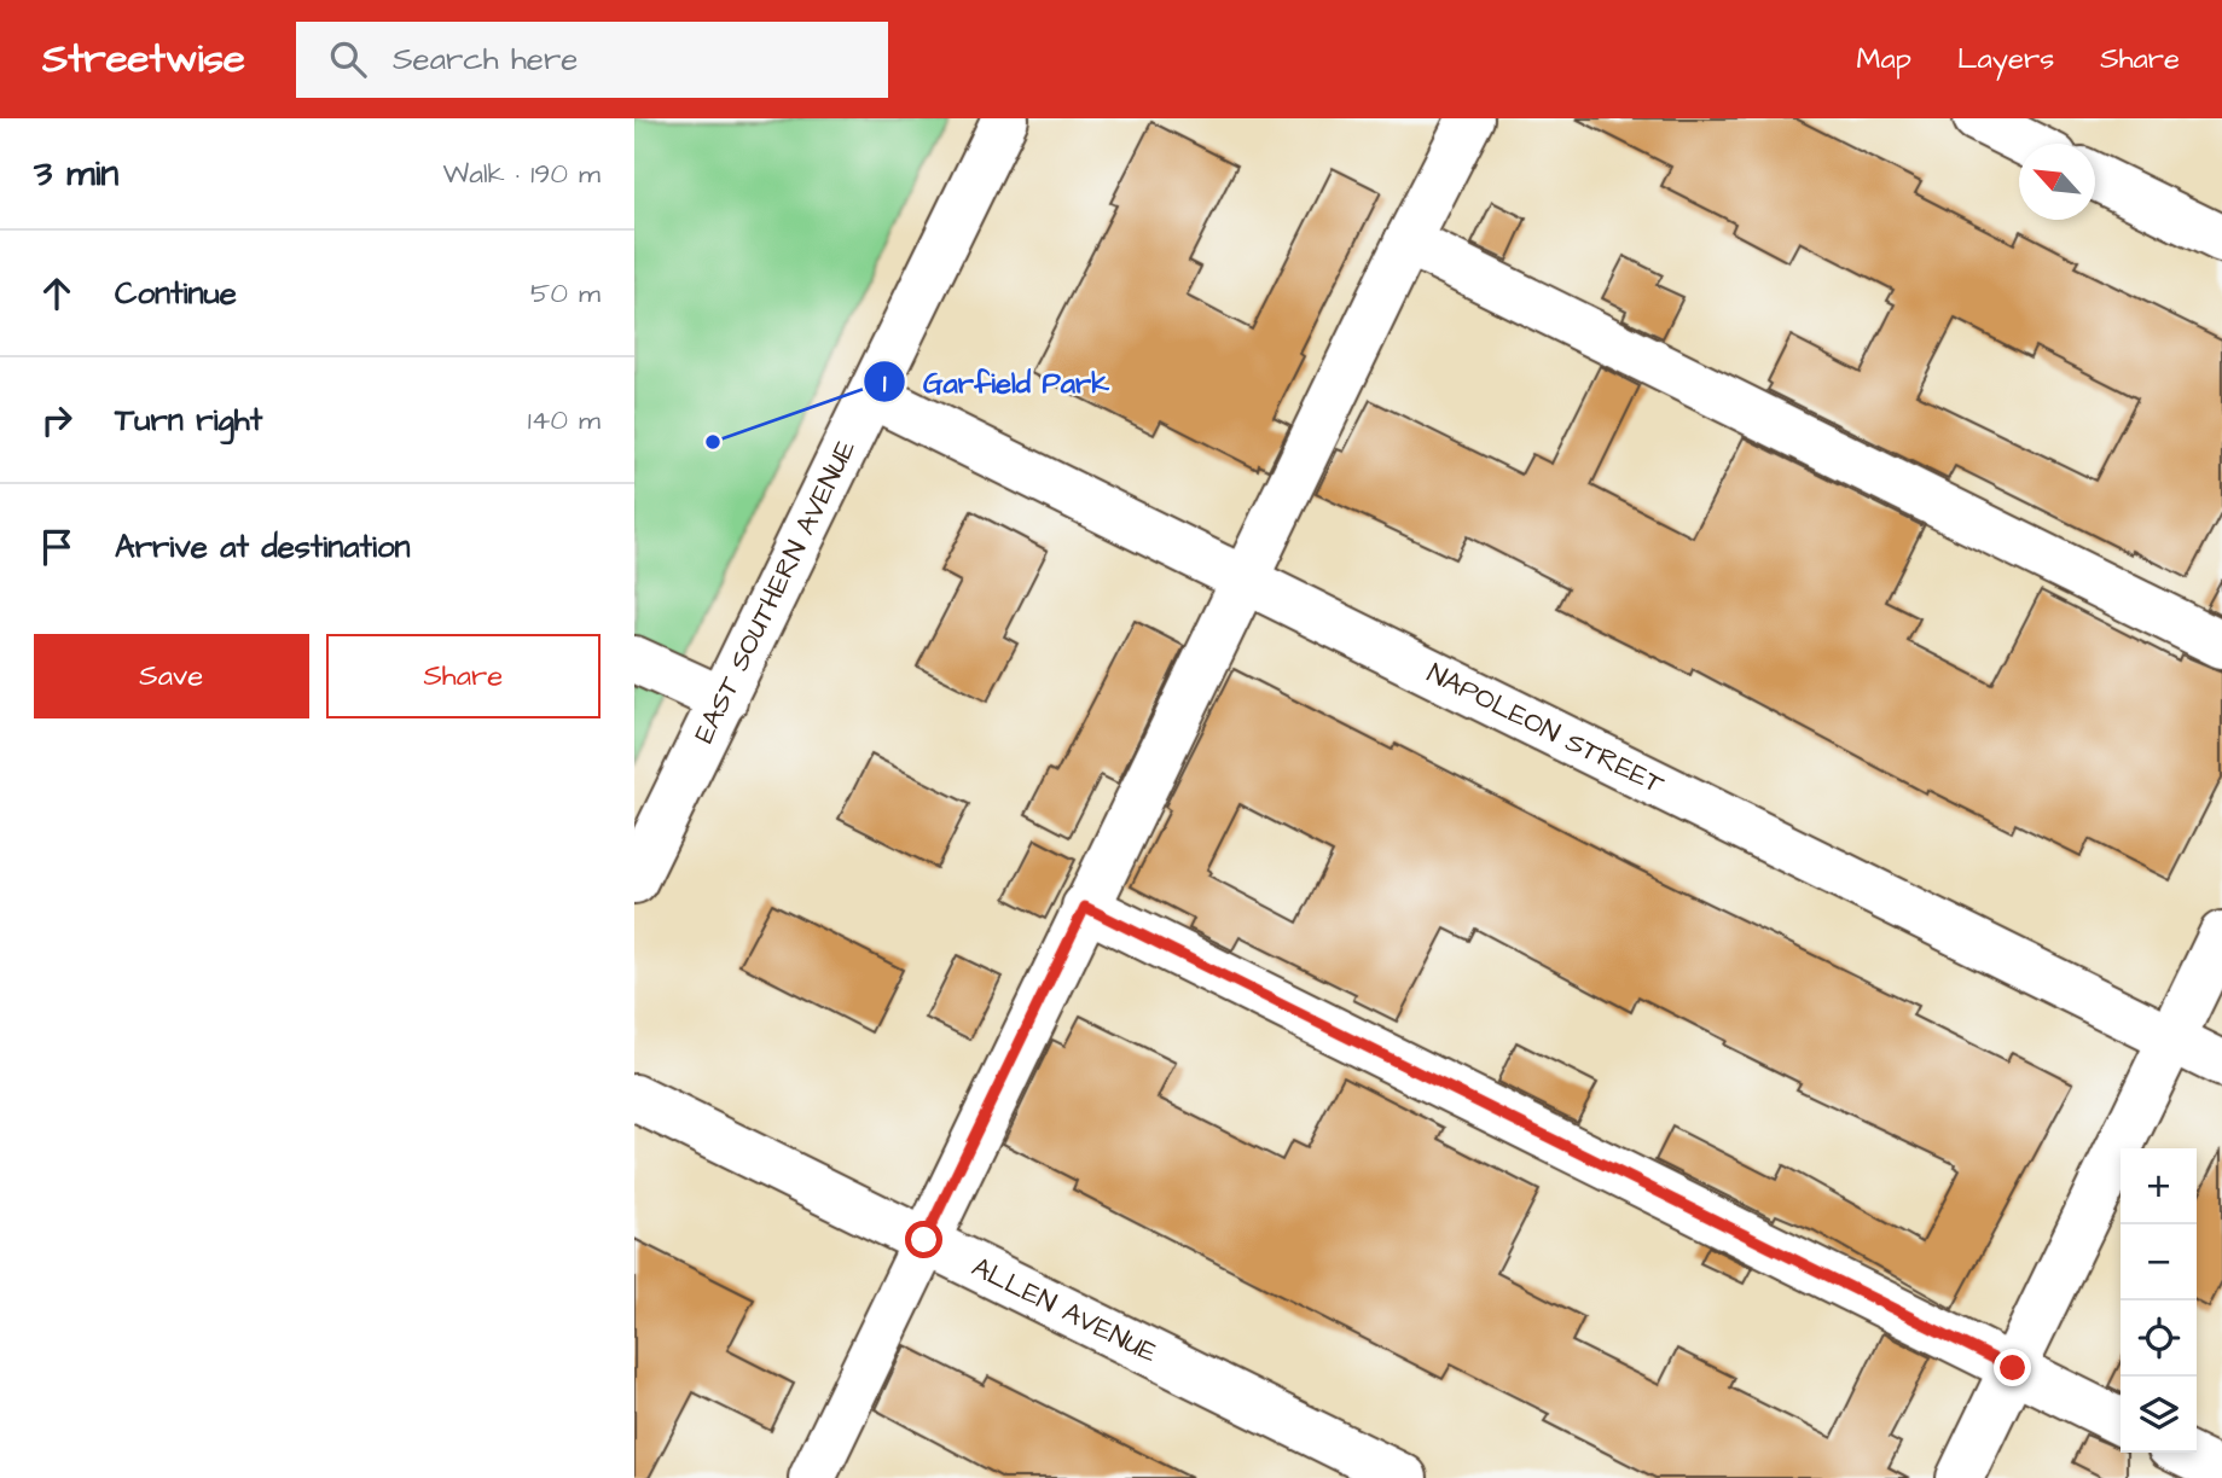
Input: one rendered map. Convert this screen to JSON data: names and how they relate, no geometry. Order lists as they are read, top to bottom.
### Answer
{
  "streets": {
    "street": ["EAST SOUTHERN AVENUE", "NAPOLEON STREET", "ALLEN AVENUE"]
  },
  "crossings": [
    ["EAST SOUTHERN AVENUE", "NAPOLEON STREET"]
  ],
  "places": ["Garfield Park"],
  "north": "top left",
  "page": {
    "header": "Streetwise",
    "search": "Search here",
    "nav": ["Map", "Layers", "Share"],
    "heading": ["3 min", "Walk · 190 m"],
    "list": [
      ["Continue", "50 m"],
      ["Turn right", "140 m"],
      "Arrive at destination"
    ],
    "buttons": ["Save", "Share"],
    "map_buttons": ["+", "−"]
  }
}
